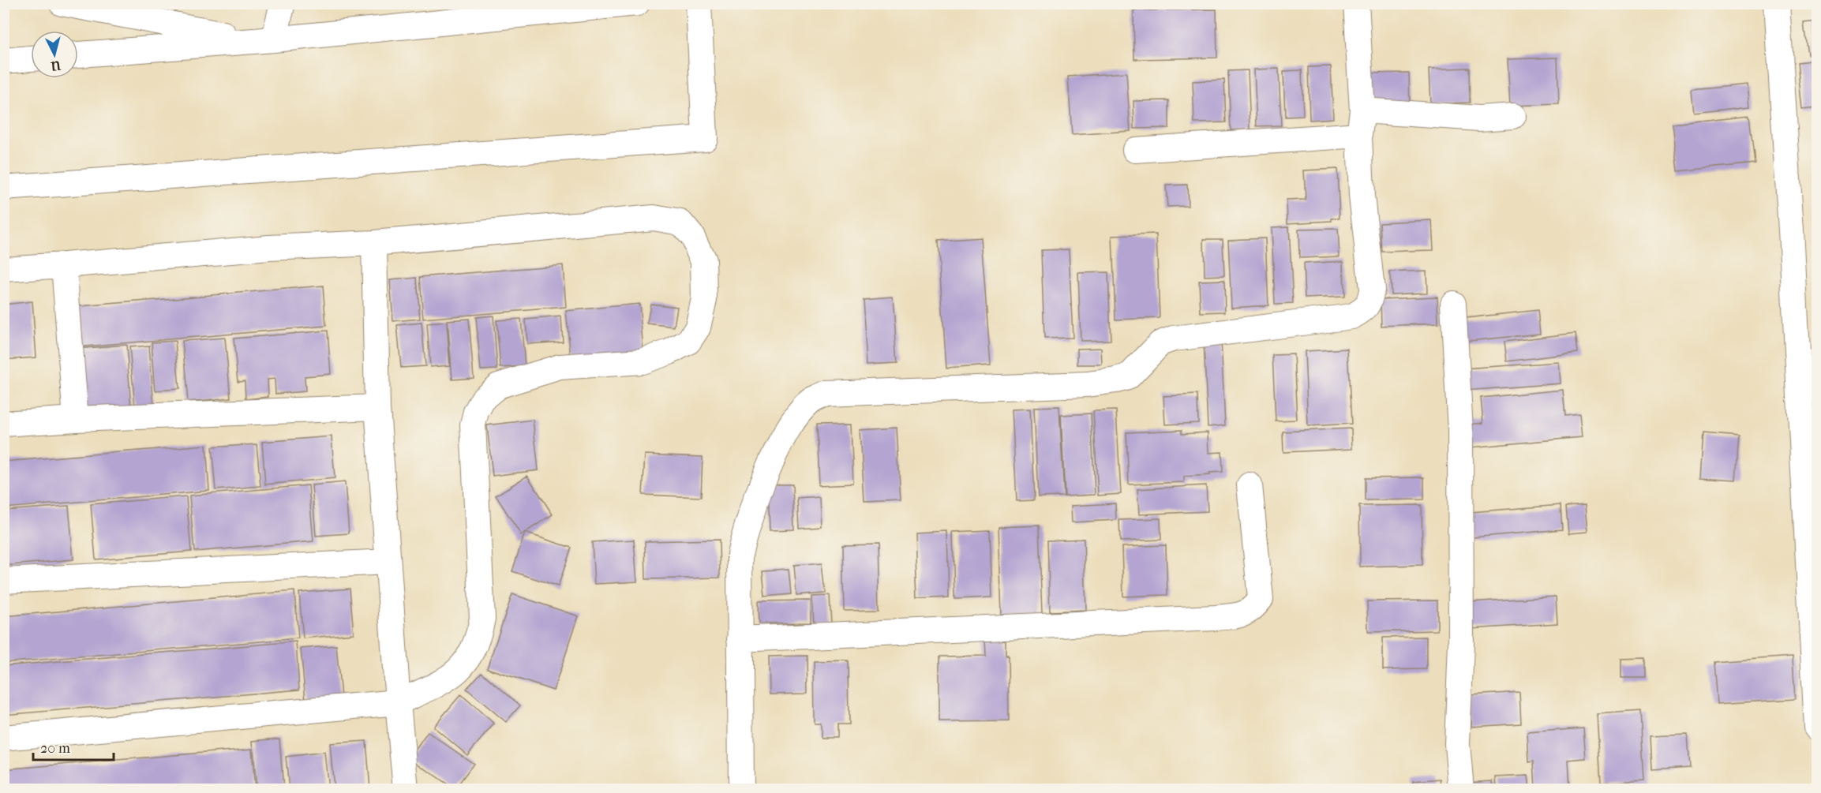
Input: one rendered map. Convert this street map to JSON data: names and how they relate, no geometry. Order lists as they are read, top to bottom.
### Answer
{
  "scale_bar": "20 m",
  "north": "bottom"
}
